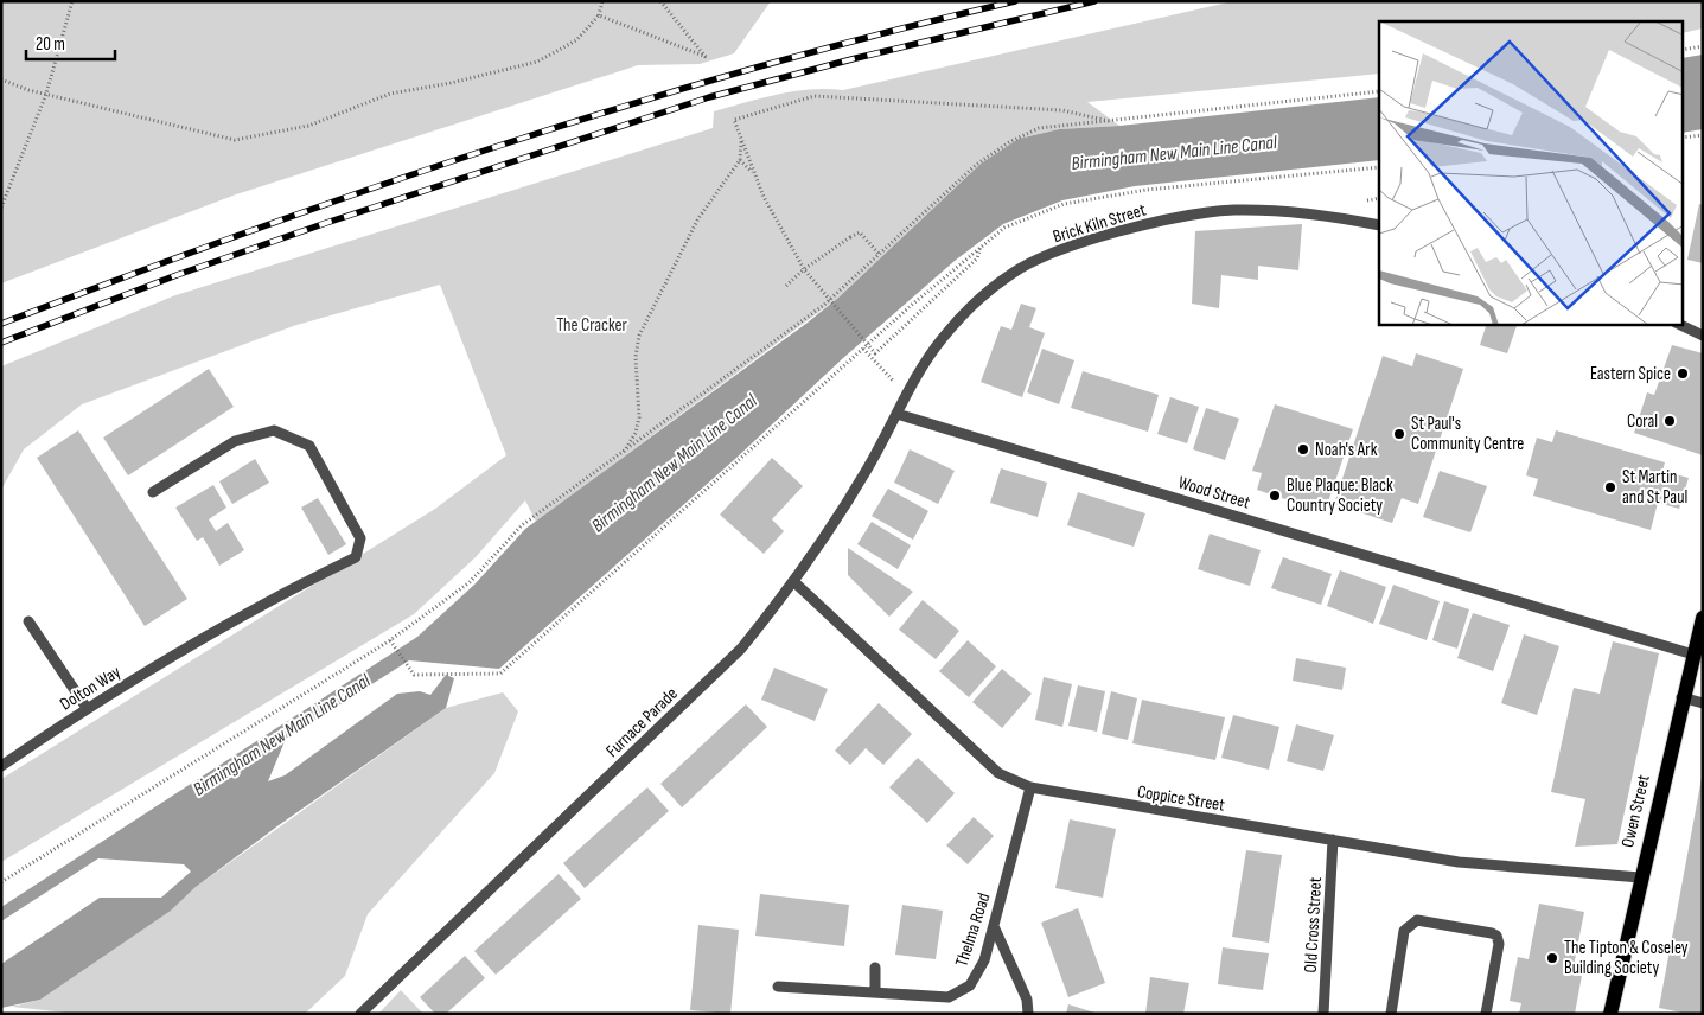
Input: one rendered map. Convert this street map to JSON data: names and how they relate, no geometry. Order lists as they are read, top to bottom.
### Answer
{
  "streets": {
    "main road": ["Owen Street"],
    "street": [
      "Brick Kiln Street",
      "Wood Street",
      "Dolton Way",
      "Furnace Parade",
      "Coppice Street",
      "Old Cross Street",
      "Thelma Road"
    ]
  },
  "crossings": [
    ["Brick Kiln Street", "Wood Street"],
    ["Brick Kiln Street", "Furnace Parade"],
    ["Wood Street", "Furnace Parade"],
    ["Wood Street", "Owen Street"],
    ["Furnace Parade", "Coppice Street"],
    ["Coppice Street", "Owen Street"],
    ["Coppice Street", "Old Cross Street"],
    ["Coppice Street", "Thelma Road"]
  ],
  "water": ["Birmingham New Main Line Canal"],
  "parks": ["The Cracker"],
  "places": [
    "Eastern Spice",
    "Coral",
    "St Paul's Community Centre",
    "Noah's Ark",
    "St Martin and St Paul",
    "Blue Plaque: Black Country Society",
    "The Tipton & Coseley Building Society"
  ],
  "scale_bar": "20 m"
}
